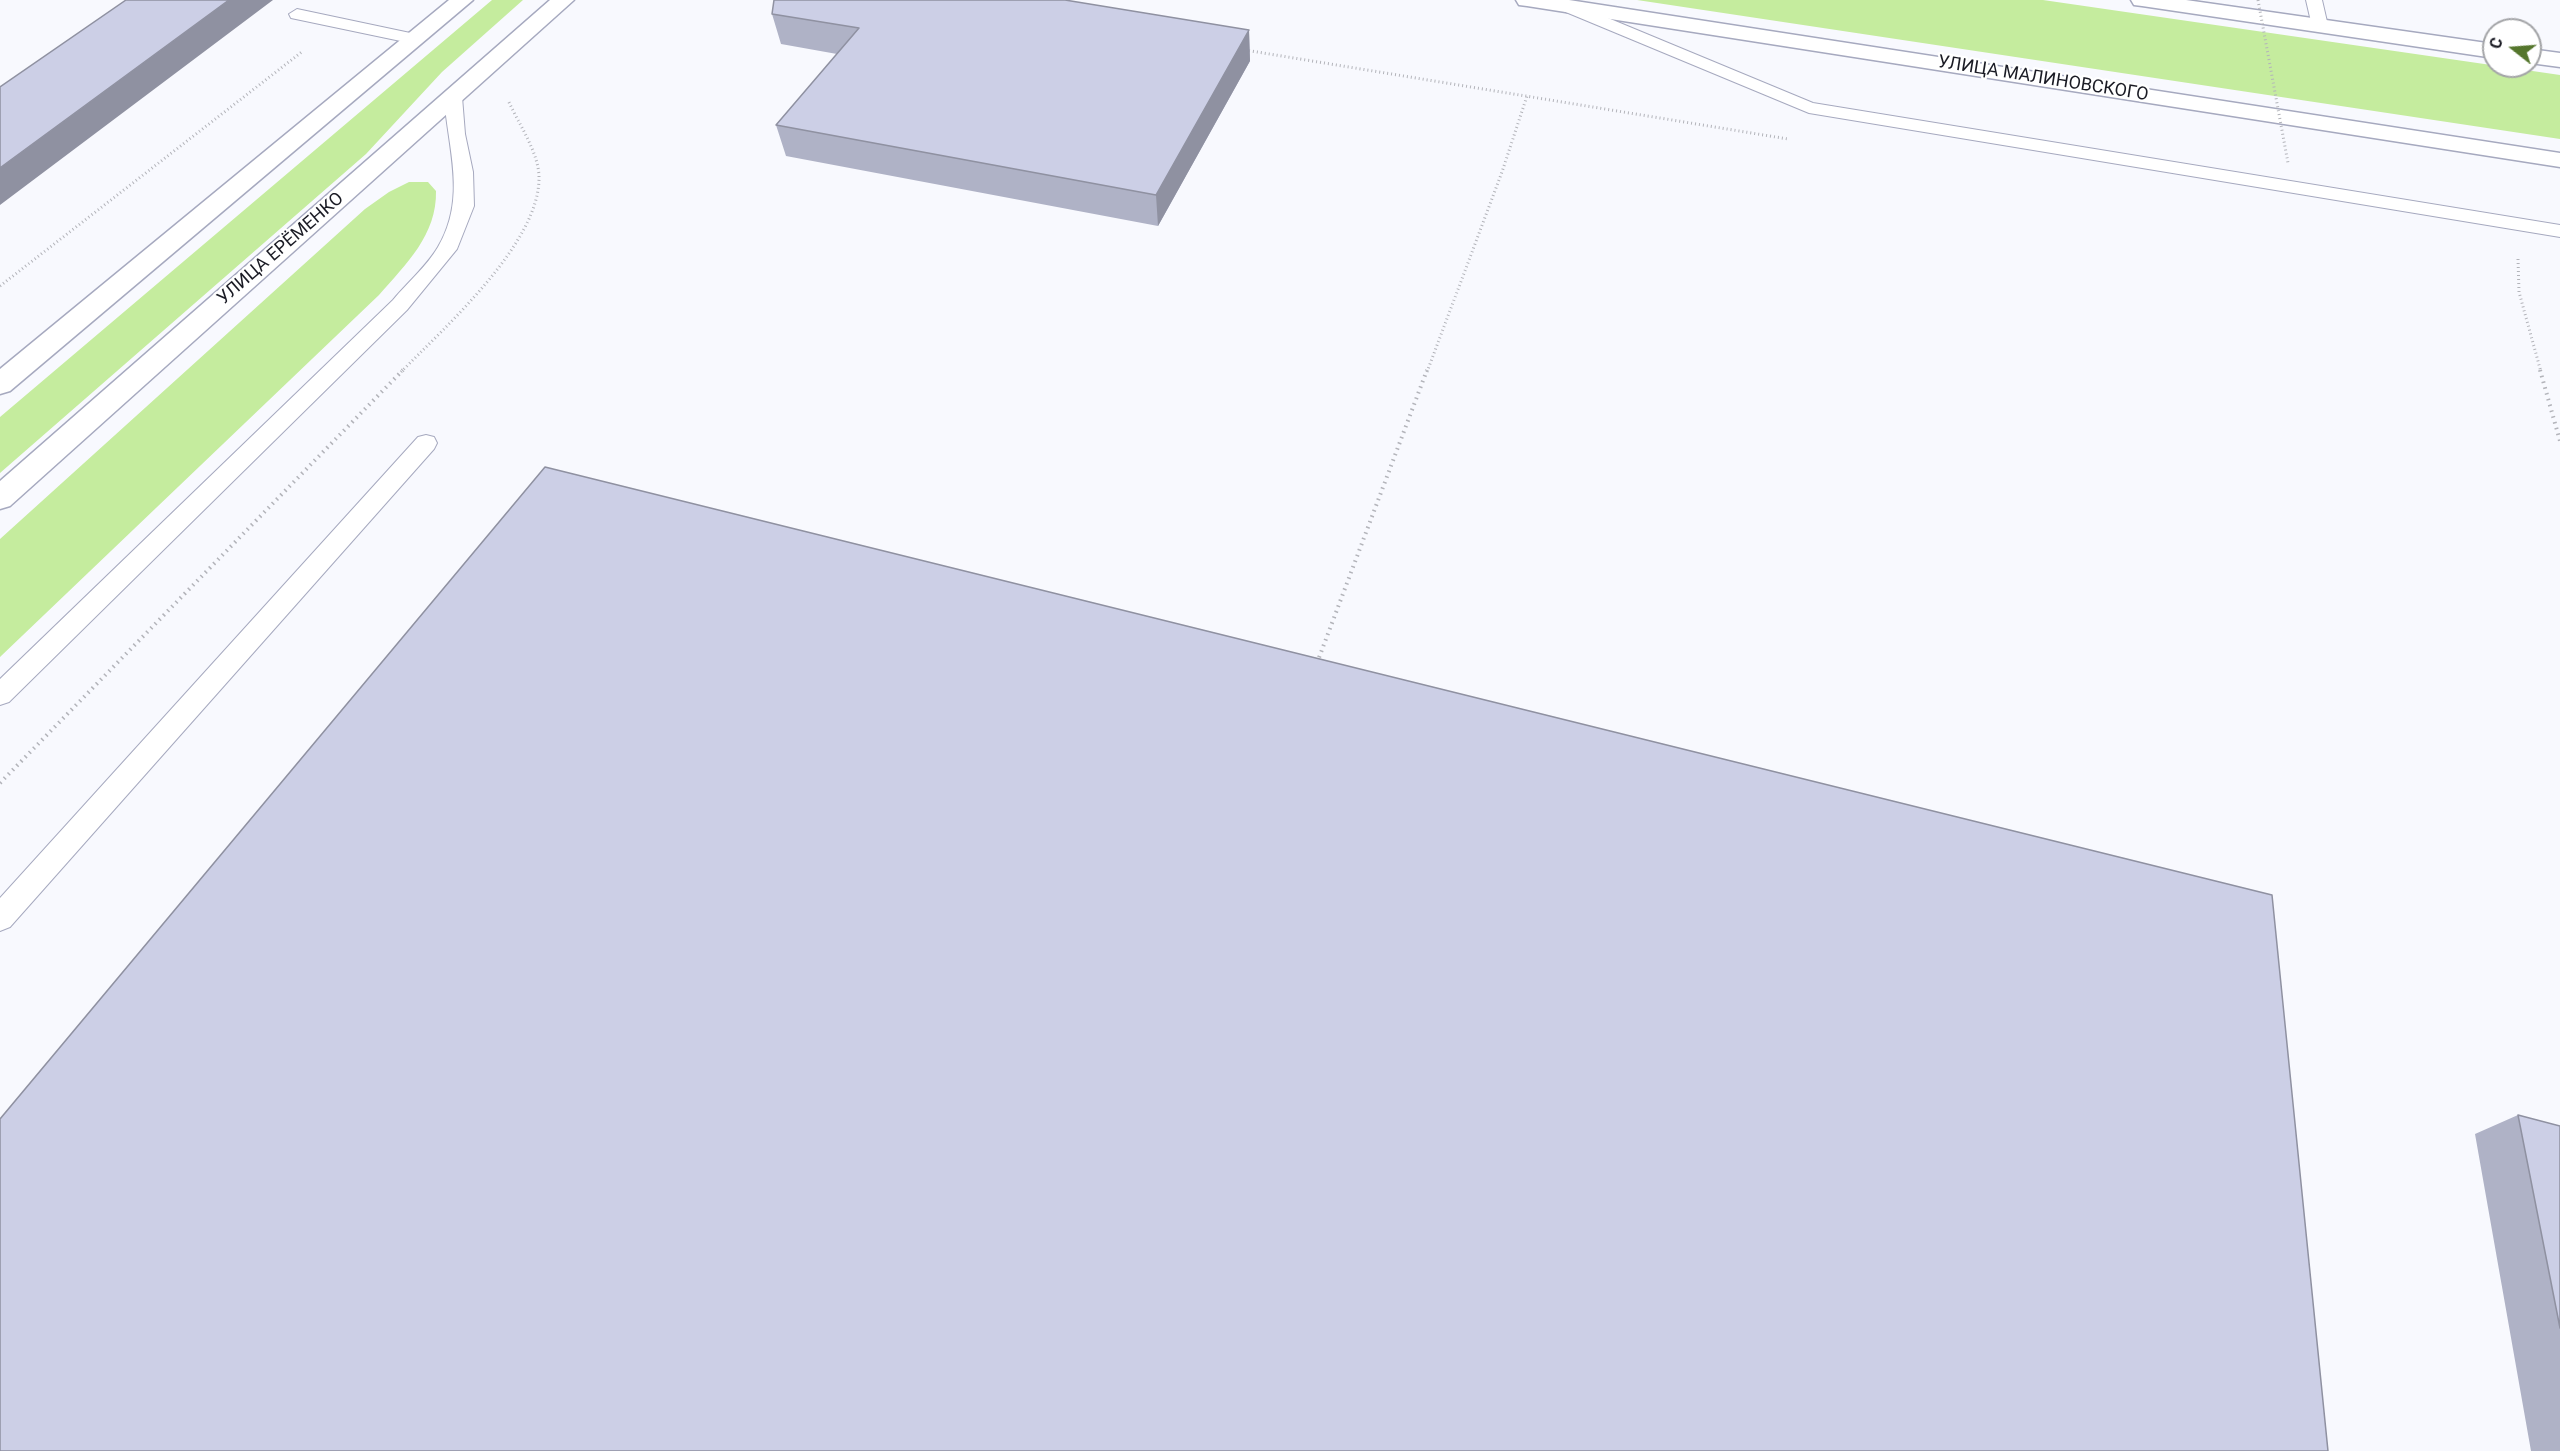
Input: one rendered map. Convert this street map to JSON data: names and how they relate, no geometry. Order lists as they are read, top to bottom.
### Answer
{
  "streets": {
    "main road": ["УЛИЦА МАЛИНОВСКОГО", "УЛИЦА ЕРЁМЕНКО"]
  },
  "north": "left"
}
